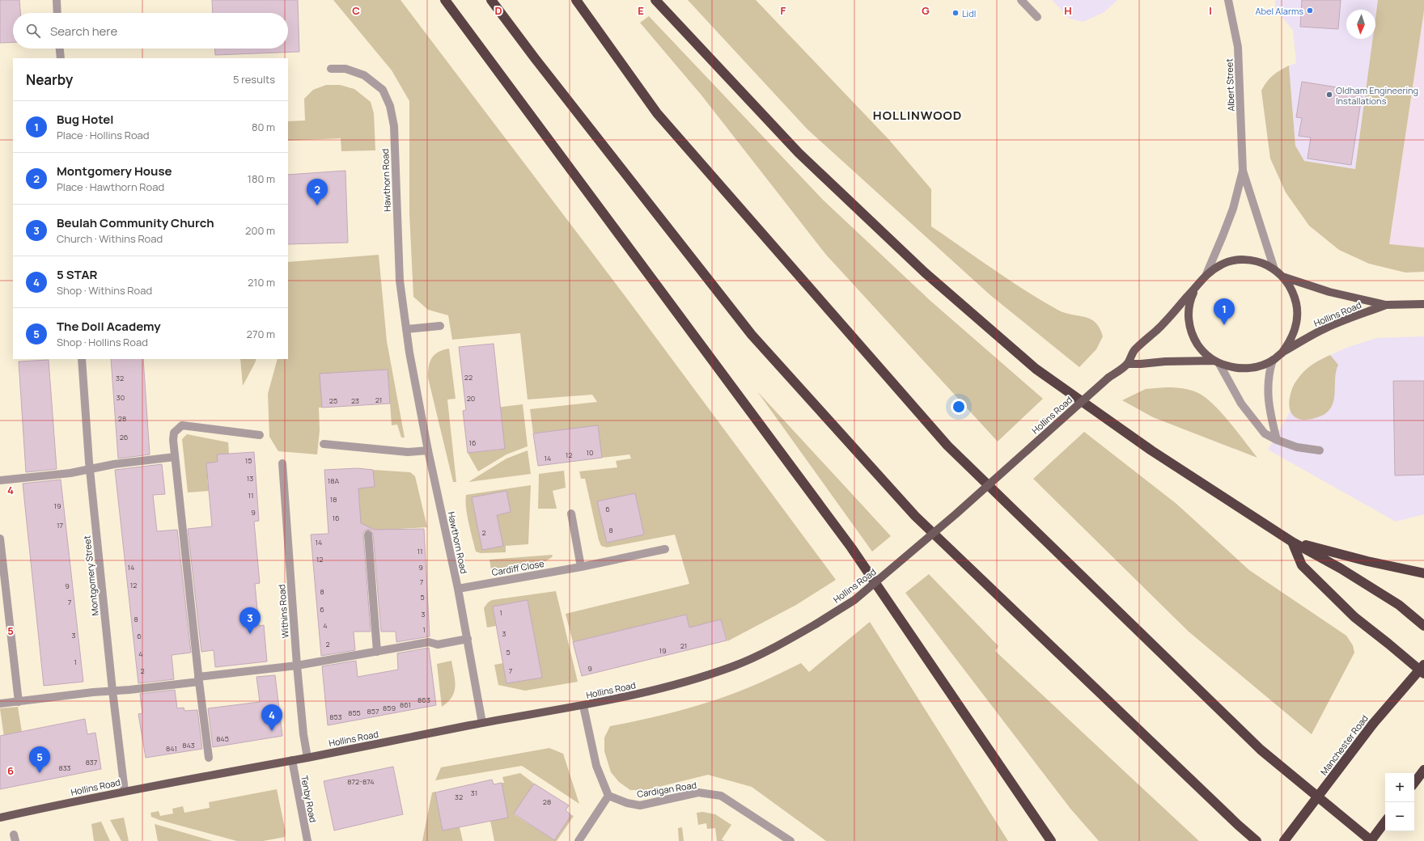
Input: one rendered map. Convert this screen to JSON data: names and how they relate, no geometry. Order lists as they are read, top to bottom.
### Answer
{
  "streets": {
    "highway": ["Manchester Road"],
    "main road": ["Hollins Road"],
    "street": [
      "Albert Street",
      "Hawthorn Road",
      "Cardiff Close",
      "Montgomery Street",
      "Withins Road",
      "Cardigan Road",
      "Tenby Road"
    ]
  },
  "crossings": [
    ["Albert Street", "Hollins Road"],
    ["Hawthorn Road", "Hollins Road"],
    ["Hawthorn Road", "Cardiff Close"],
    ["Hollins Road", "Montgomery Street"],
    ["Hollins Road", "Withins Road"],
    ["Hollins Road", "Tenby Road"]
  ],
  "districts": ["HOLLINWOOD"],
  "places": ["Abel Alarms", "Lidl", "Oldham Engineering Installations"],
  "house_numbers": [
    "22",
    "32",
    "30",
    "20",
    "21",
    "25",
    "23",
    "28",
    "26",
    "16",
    "10",
    "12",
    "14",
    "15",
    "13",
    "18A",
    "11",
    "18",
    "19",
    "6",
    "9",
    "16",
    "17",
    "8",
    "2",
    "14",
    "11",
    "12",
    "14",
    "9",
    "7",
    "12",
    "9",
    "8",
    "5",
    "7",
    "6",
    "1",
    "3",
    "8",
    "4",
    "1",
    "3",
    "3",
    "6",
    "2",
    "21",
    "19",
    "5",
    "4",
    "1",
    "9",
    "2",
    "7",
    "863",
    "861",
    "859",
    "857",
    "855",
    "853",
    "845",
    "843",
    "841",
    "837",
    "833",
    "872-874",
    "31",
    "32",
    "28"
  ],
  "north": "bottom",
  "page": {
    "search": "Search here",
    "heading": ["Nearby", "5 results"],
    "list": [
      {
        "mark": "1",
        "name": "Bug Hotel",
        "note": "Place · Hollins Road",
        "value": "80 m"
      },
      {
        "mark": "2",
        "name": "Montgomery House",
        "note": "Place · Hawthorn Road",
        "value": "180 m"
      },
      {
        "mark": "3",
        "name": "Beulah Community Church",
        "note": "Church · Withins Road",
        "value": "200 m"
      },
      {
        "mark": "4",
        "name": "5 STAR",
        "note": "Shop · Withins Road",
        "value": "210 m"
      },
      {
        "mark": "5",
        "name": "The Doll Academy",
        "note": "Shop · Hollins Road",
        "value": "270 m"
      }
    ],
    "pins": [
      "2",
      "1",
      "3",
      "4",
      "5"
    ],
    "map_buttons": ["+", "−"]
  },
  "grid": {
    "columns": [
      "C",
      "D",
      "E",
      "F",
      "G",
      "H",
      "I"
    ],
    "rows": ["4", "5", "6"]
  }
}
